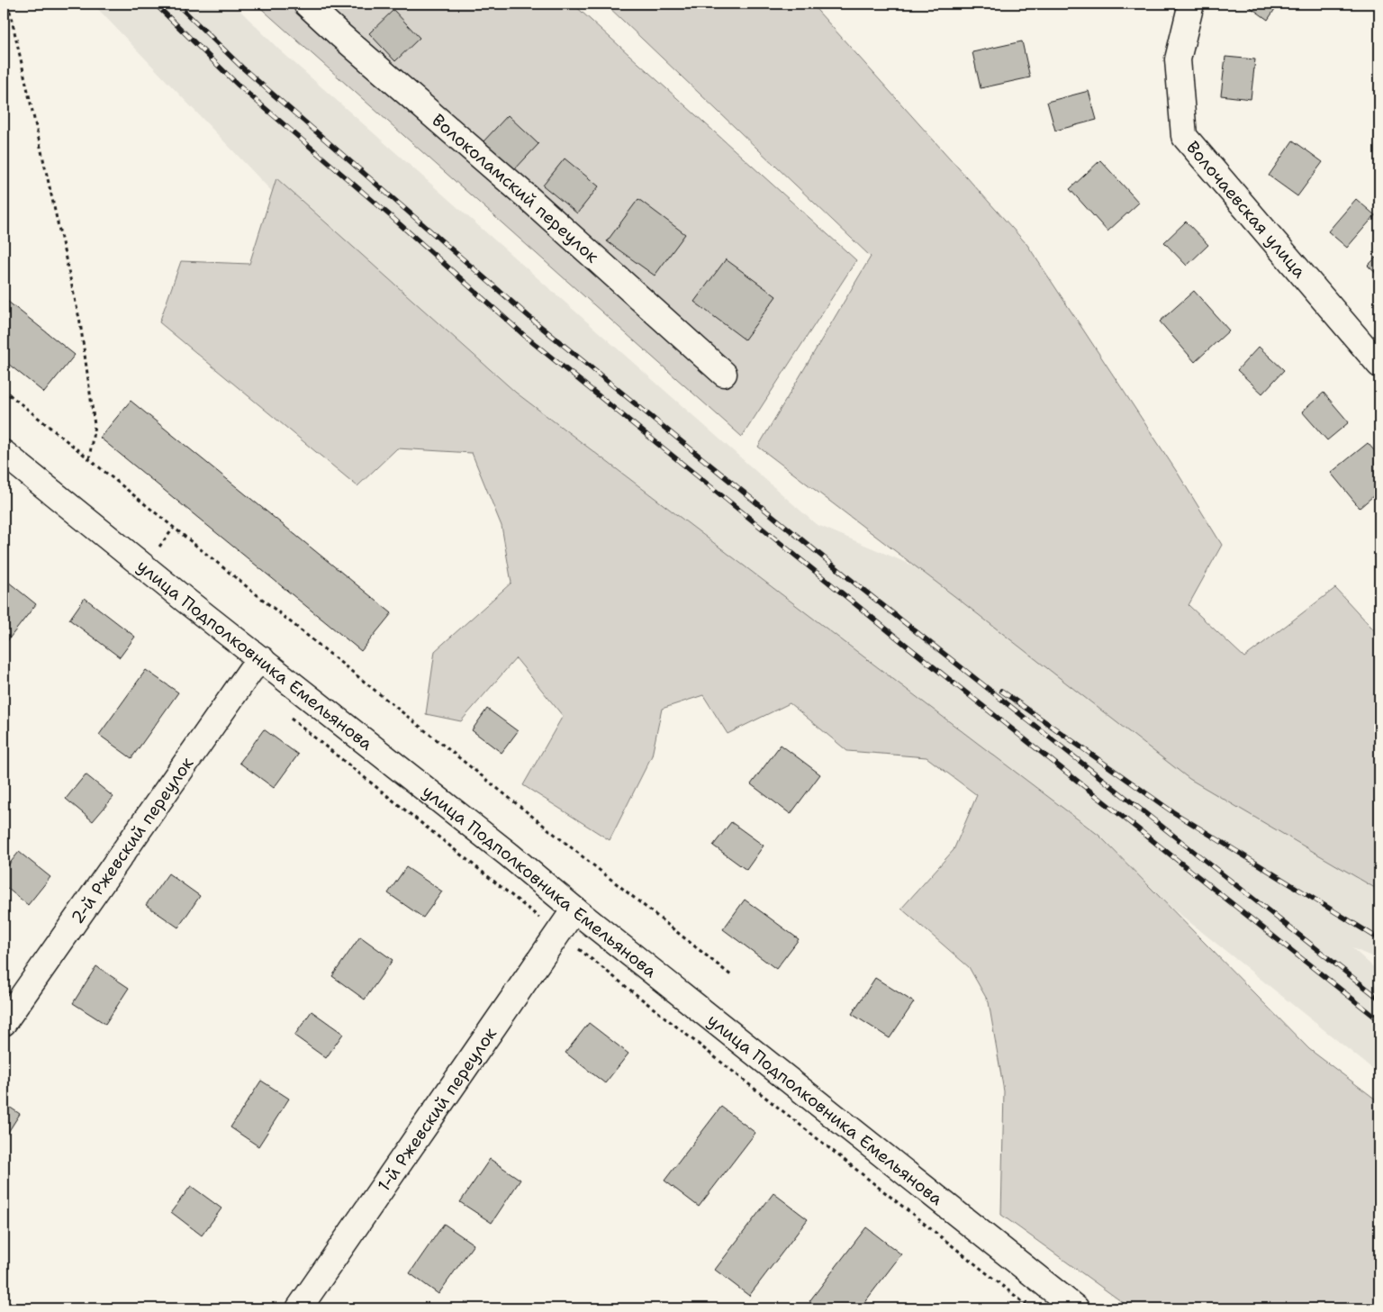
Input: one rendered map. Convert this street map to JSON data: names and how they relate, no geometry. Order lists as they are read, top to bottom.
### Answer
{
  "streets": {
    "street": [
      "Волоколамский переулок",
      "Волочаевская улица",
      "улица Подполковника Емельянова",
      "2-й Ржевский переулок",
      "1-й Ржевский переулок"
    ]
  },
  "crossings": [
    ["улица Подполковника Емельянова", "2-й Ржевский переулок"],
    ["улица Подполковника Емельянова", "1-й Ржевский переулок"]
  ]
}
